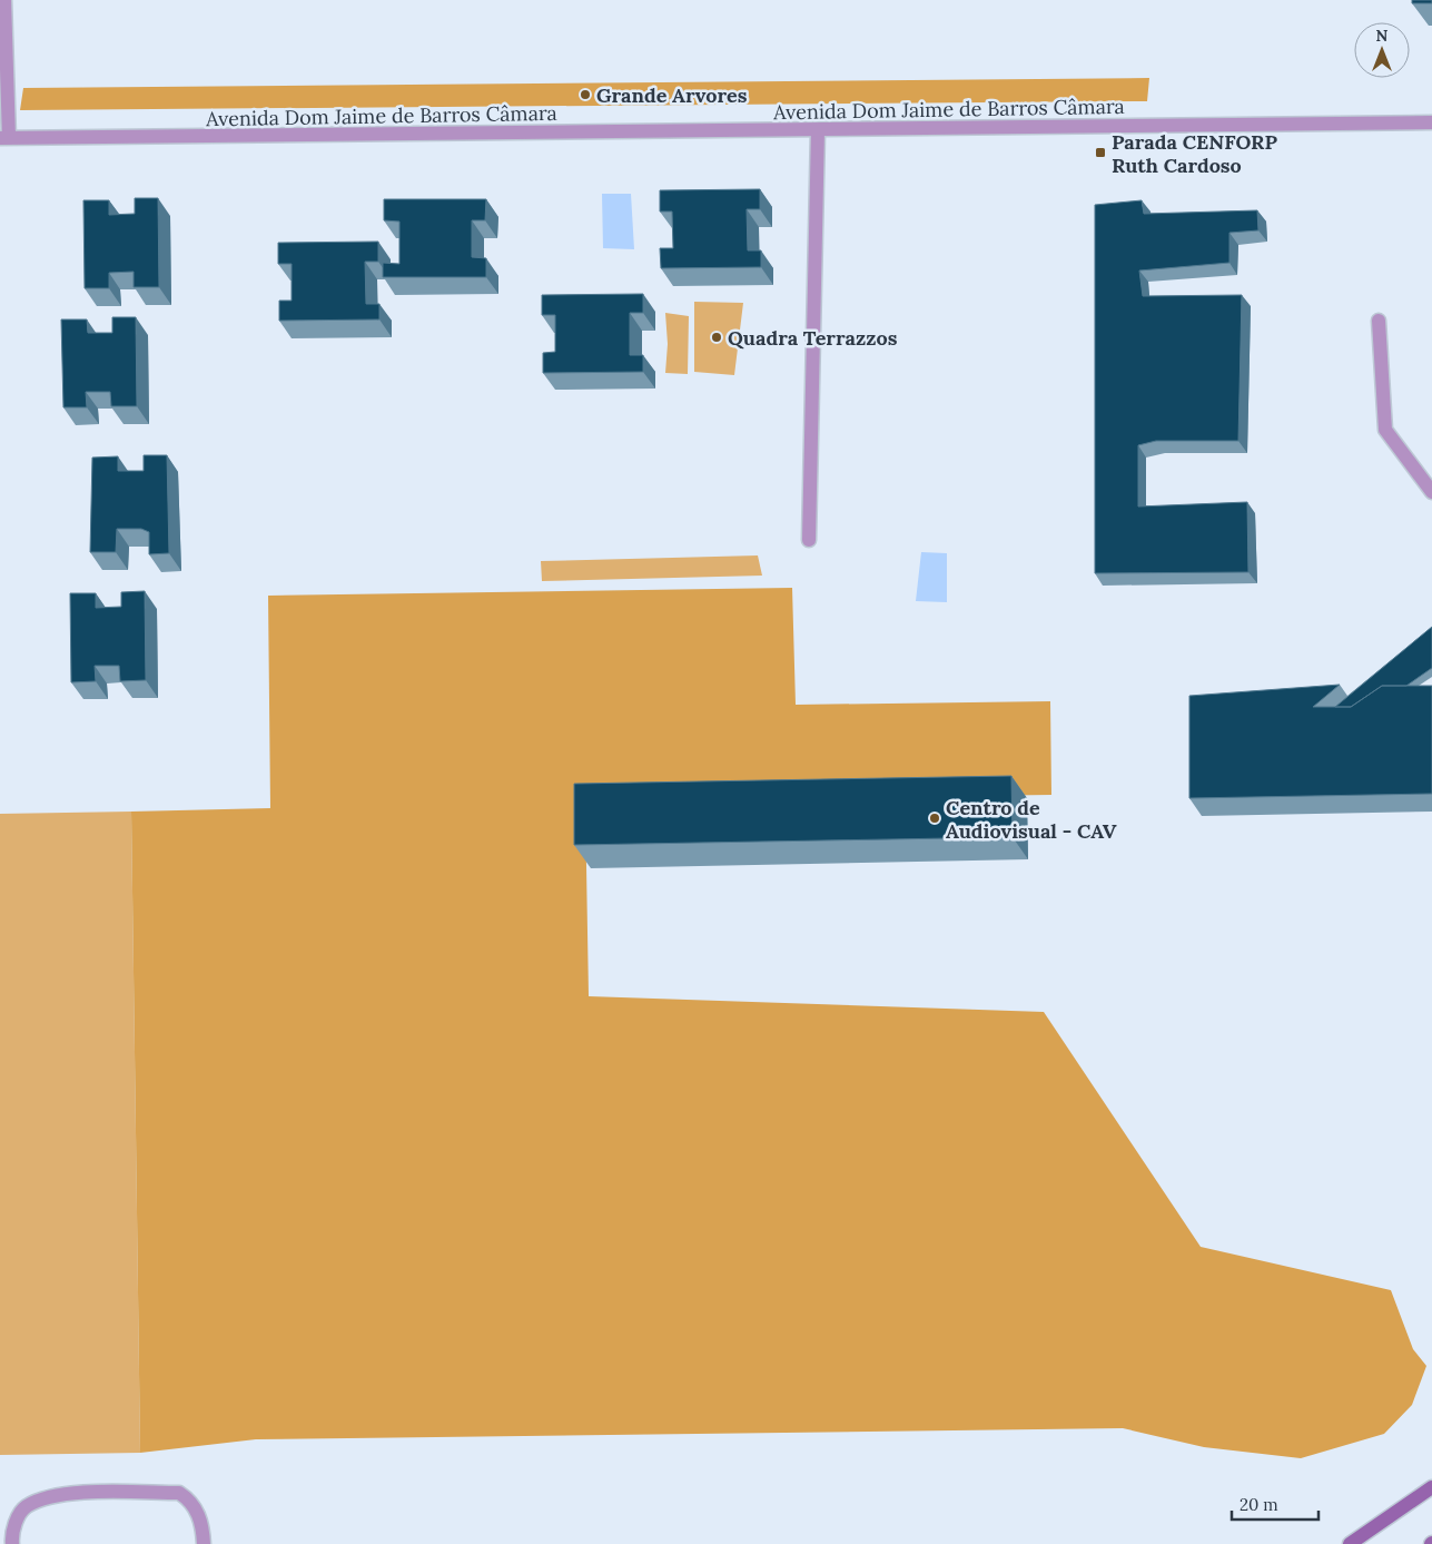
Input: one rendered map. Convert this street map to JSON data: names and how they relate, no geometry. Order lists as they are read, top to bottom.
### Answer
{
  "streets": {
    "street": ["Avenida Dom Jaime de Barros Câmara"]
  },
  "places": {
    "other": ["Grande Arvores", "Quadra Terrazzos", "Centro de Audiovisual - CAV"],
    "transit": ["Parada CENFORP Ruth Cardoso"]
  },
  "scale_bar": "20 m",
  "north": "top"
}
